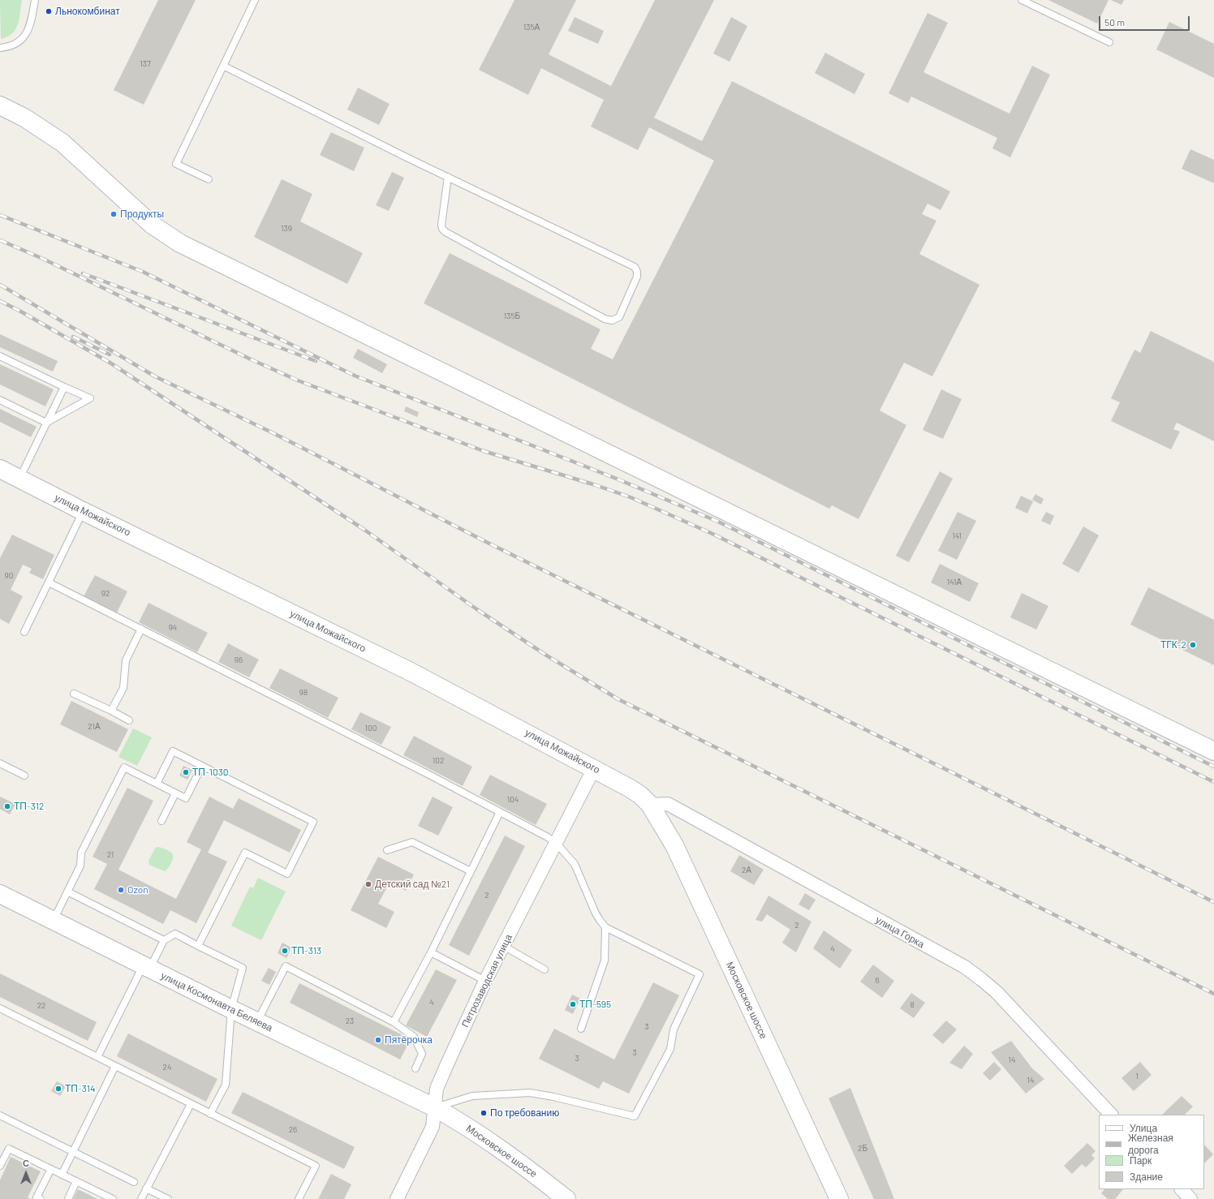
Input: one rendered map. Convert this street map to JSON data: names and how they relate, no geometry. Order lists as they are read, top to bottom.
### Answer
{
  "streets": {
    "street": [
      "улица Можайского",
      "улица Горка",
      "Петрозаводская улица",
      "Московское шоссе",
      "улица Космонавта Беляева"
    ]
  },
  "crossings": [
    ["улица Можайского", "улица Горка"],
    ["улица Можайского", "Петрозаводская улица"],
    ["улица Можайского", "Московское шоссе"],
    ["улица Горка", "Московское шоссе"],
    ["Петрозаводская улица", "Московское шоссе"],
    ["Петрозаводская улица", "улица Космонавта Беляева"],
    ["Московское шоссе", "улица Космонавта Беляева"]
  ],
  "places": [
    "Льнокомбинат",
    "Продукты",
    "ТГК-2",
    "ТП-1030",
    "ТП-312",
    "Детский сад №21",
    "Ozon",
    "ТП-313",
    "ТП-595",
    "Пятёрочка",
    "ТП-314",
    "По требованию"
  ],
  "house_numbers": [
    "135А",
    "137",
    "139",
    "135Б",
    "141",
    "90",
    "141А",
    "92",
    "94",
    "96",
    "98",
    "21А",
    "100",
    "102",
    "104",
    "21",
    "2А",
    "2",
    "2",
    "4",
    "6",
    "4",
    "8",
    "22",
    "23",
    "3",
    "3",
    "3",
    "14",
    "24",
    "1",
    "14",
    "26",
    "2Б"
  ],
  "legend": [
    "Улица",
    "Железная дорога",
    "Парк",
    "Здание"
  ],
  "scale_bar": "50 m",
  "north": "top"
}
